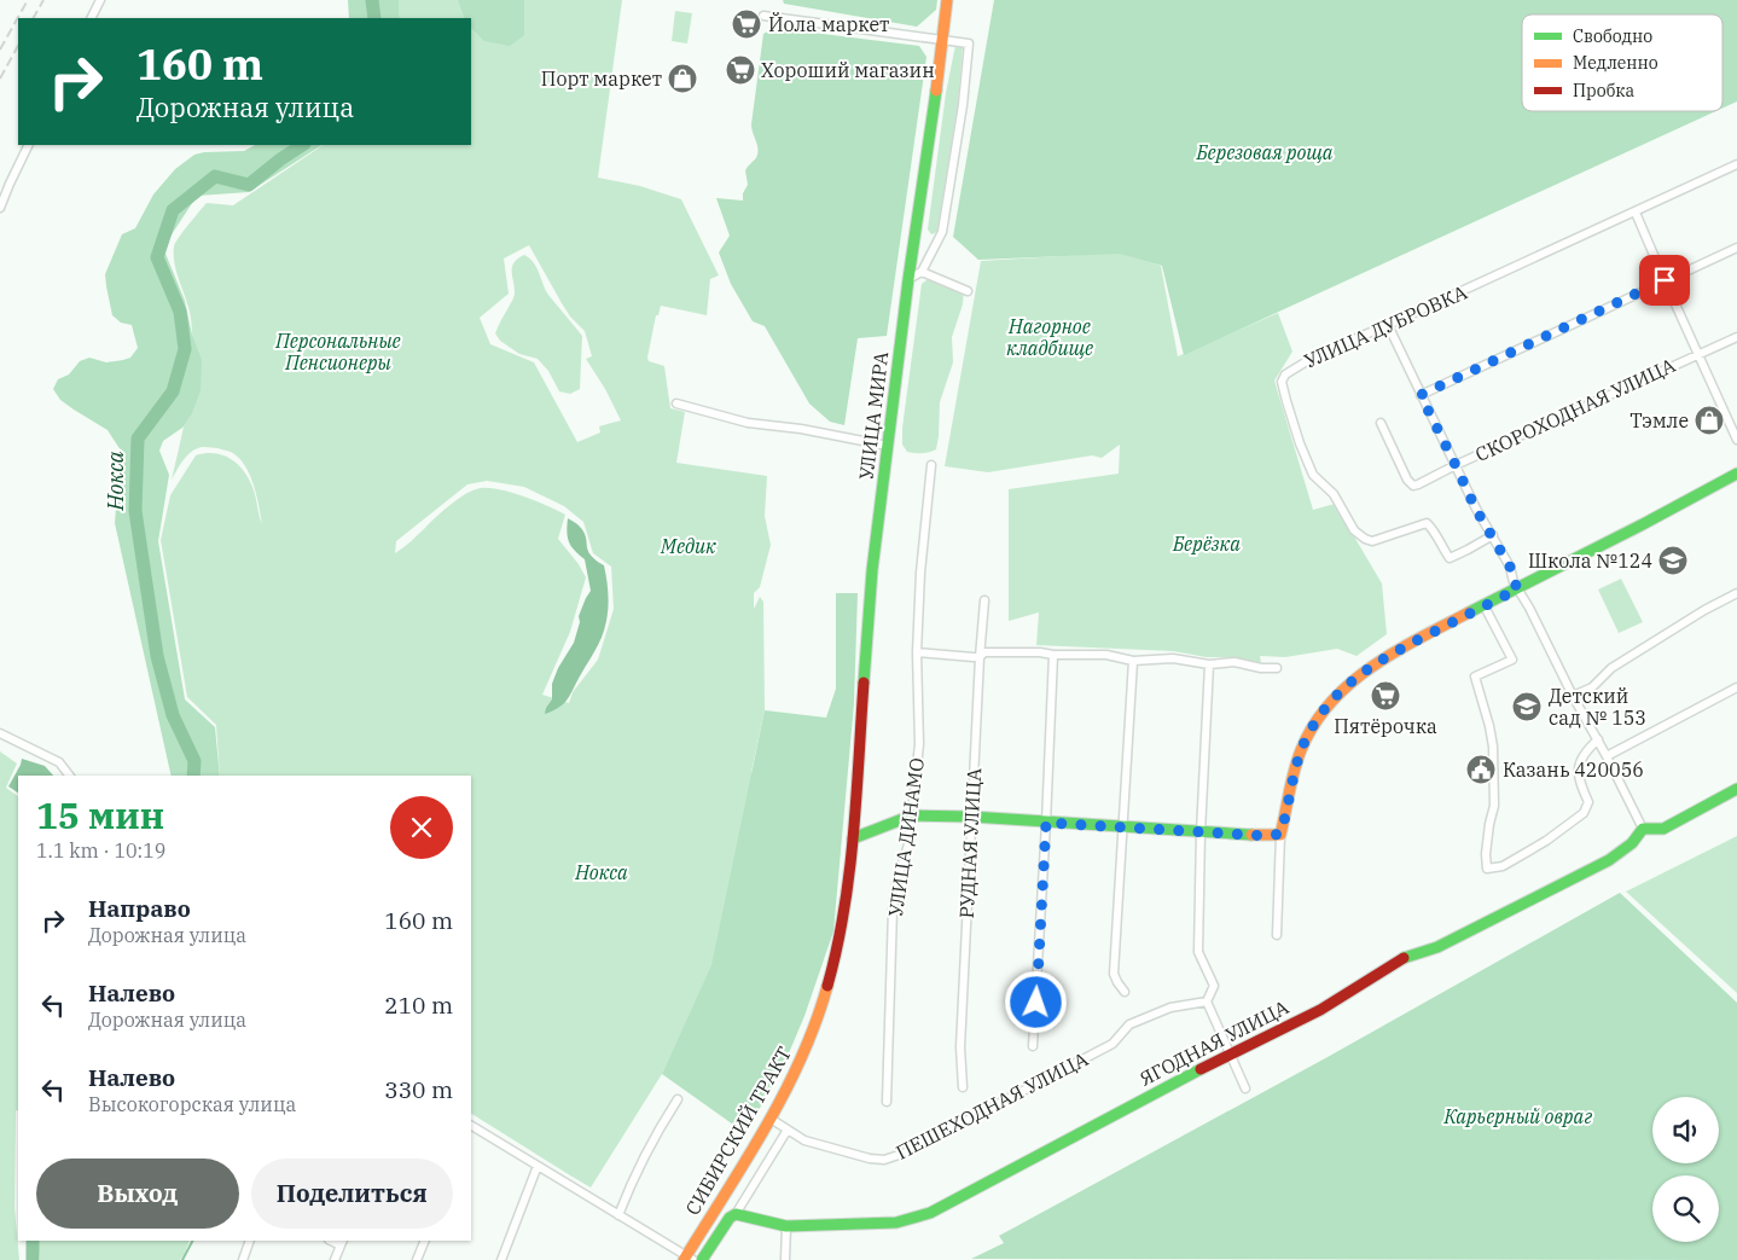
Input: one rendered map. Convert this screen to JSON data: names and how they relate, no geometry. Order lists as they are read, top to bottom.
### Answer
{
  "streets": {
    "street": [
      "УЛИЦА ДУБРОВКА",
      "СКОРОХОДНАЯ УЛИЦА",
      "УЛИЦА МИРА",
      "УЛИЦА ДИНАМО",
      "РУДНАЯ УЛИЦА",
      "ЯГОДНАЯ УЛИЦА",
      "ПЕШЕХОДНАЯ УЛИЦА",
      "СИБИРСКИЙ ТРАКТ"
    ]
  },
  "crossings": [
    ["УЛИЦА МИРА", "СИБИРСКИЙ ТРАКТ"],
    ["ПЕШЕХОДНАЯ УЛИЦА", "СИБИРСКИЙ ТРАКТ"]
  ],
  "water": ["Нокса"],
  "parks": [
    "Березовая роща",
    "Нагорное кладбище",
    "Персональные Пенсионеры",
    "Берёзка",
    "Медик",
    "Нокса",
    "Карьерный овраг"
  ],
  "places": {
    "supermarket": ["Йола маркет", "Хороший магазин", "Пятёрочка"],
    "shop": ["Порт маркет", "Тэмле"],
    "school or university": ["Школа №124", "Детский сад № 153"],
    "public building": ["Казань 420056"]
  },
  "legend": ["Свободно", "Медленно", "Пробка"],
  "page": {
    "turn": ["160 m", "Дорожная улица"],
    "heading": ["15 мин", "1.1 km · 10:19"],
    "list": [
      {
        "name": "Направо",
        "note": "Дорожная улица",
        "value": "160 m"
      },
      {
        "name": "Налево",
        "note": "Дорожная улица",
        "value": "210 m"
      },
      {
        "name": "Налево",
        "note": "Высокогорская улица",
        "value": "330 m"
      }
    ],
    "buttons": ["Выход", "Поделиться"]
  }
}
